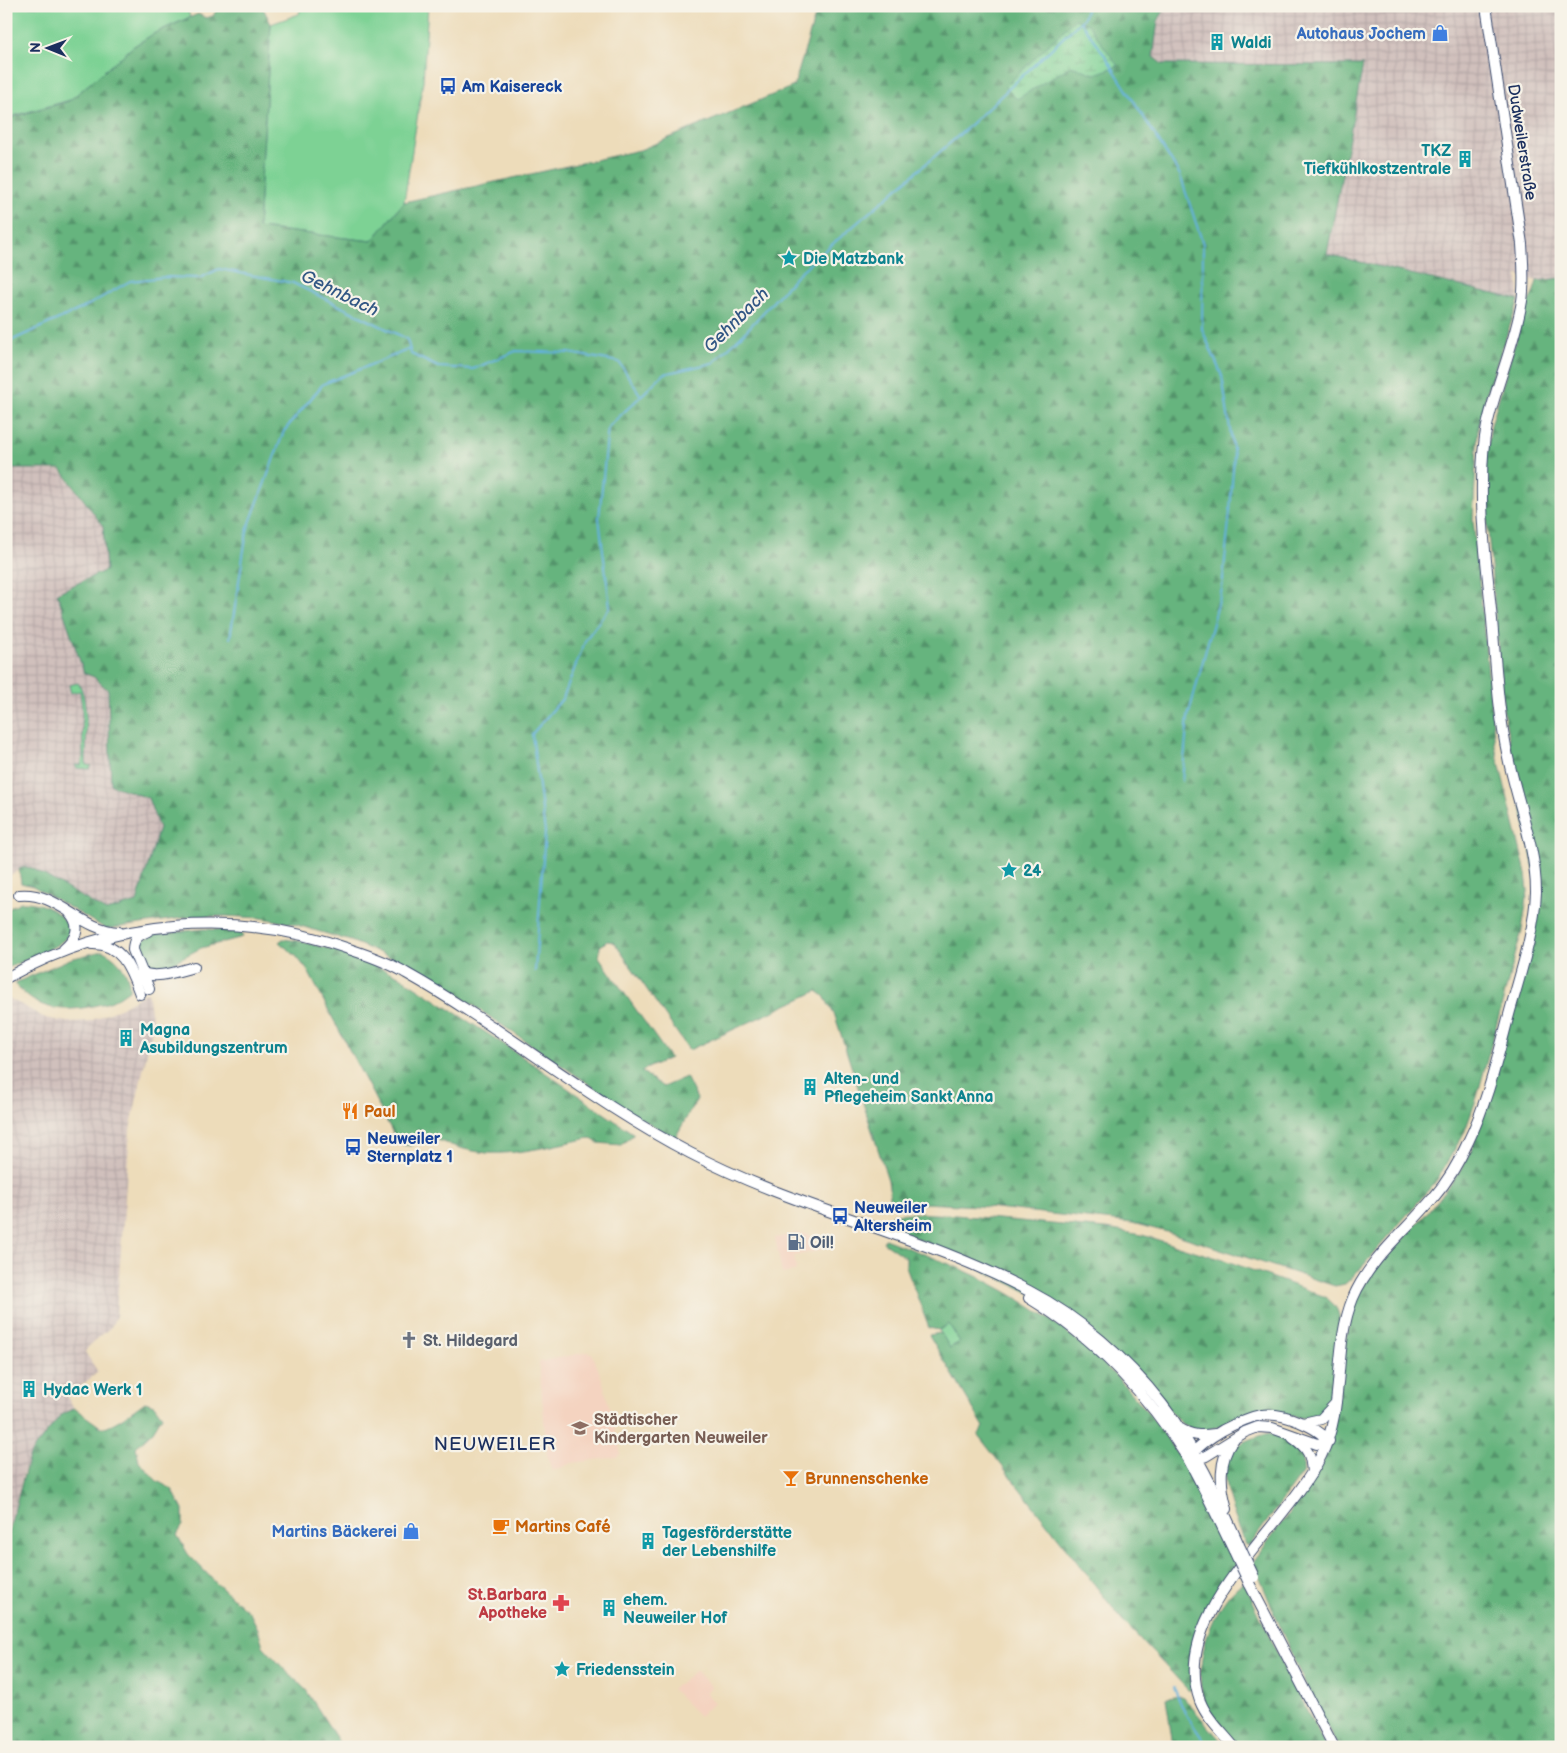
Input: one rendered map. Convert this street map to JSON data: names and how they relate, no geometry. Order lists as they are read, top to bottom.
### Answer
{
  "streets": {
    "main road": ["Dudweilerstraße"]
  },
  "districts": ["NEUWEILER"],
  "water": ["Gehnbach"],
  "places": {
    "shop": ["Autohaus Jochem", "Martins Bäckerei"],
    "building": [
      "Waldi",
      "TKZ Tiefkühlkostzentrale",
      "Magna Asubildungszentrum",
      "Alten- und Pflegeheim Sankt Anna",
      "Hydac Werk 1",
      "Tagesförderstätte der Lebenshilfe",
      "ehem. Neuweiler Hof"
    ],
    "bus stop": ["Am Kaisereck", "Neuweiler Sternplatz 1", "Neuweiler Altersheim"],
    "place": ["Die Matzbank", "24", "Friedensstein"],
    "restaurant": ["Paul"],
    "fuel station": ["Oil!"],
    "church": ["St. Hildegard"],
    "school or university": ["Städtischer Kindergarten Neuweiler"],
    "bar": ["Brunnenschenke"],
    "cafe": ["Martins Café"],
    "pharmacy": ["St.Barbara Apotheke"]
  },
  "north": "left"
}
